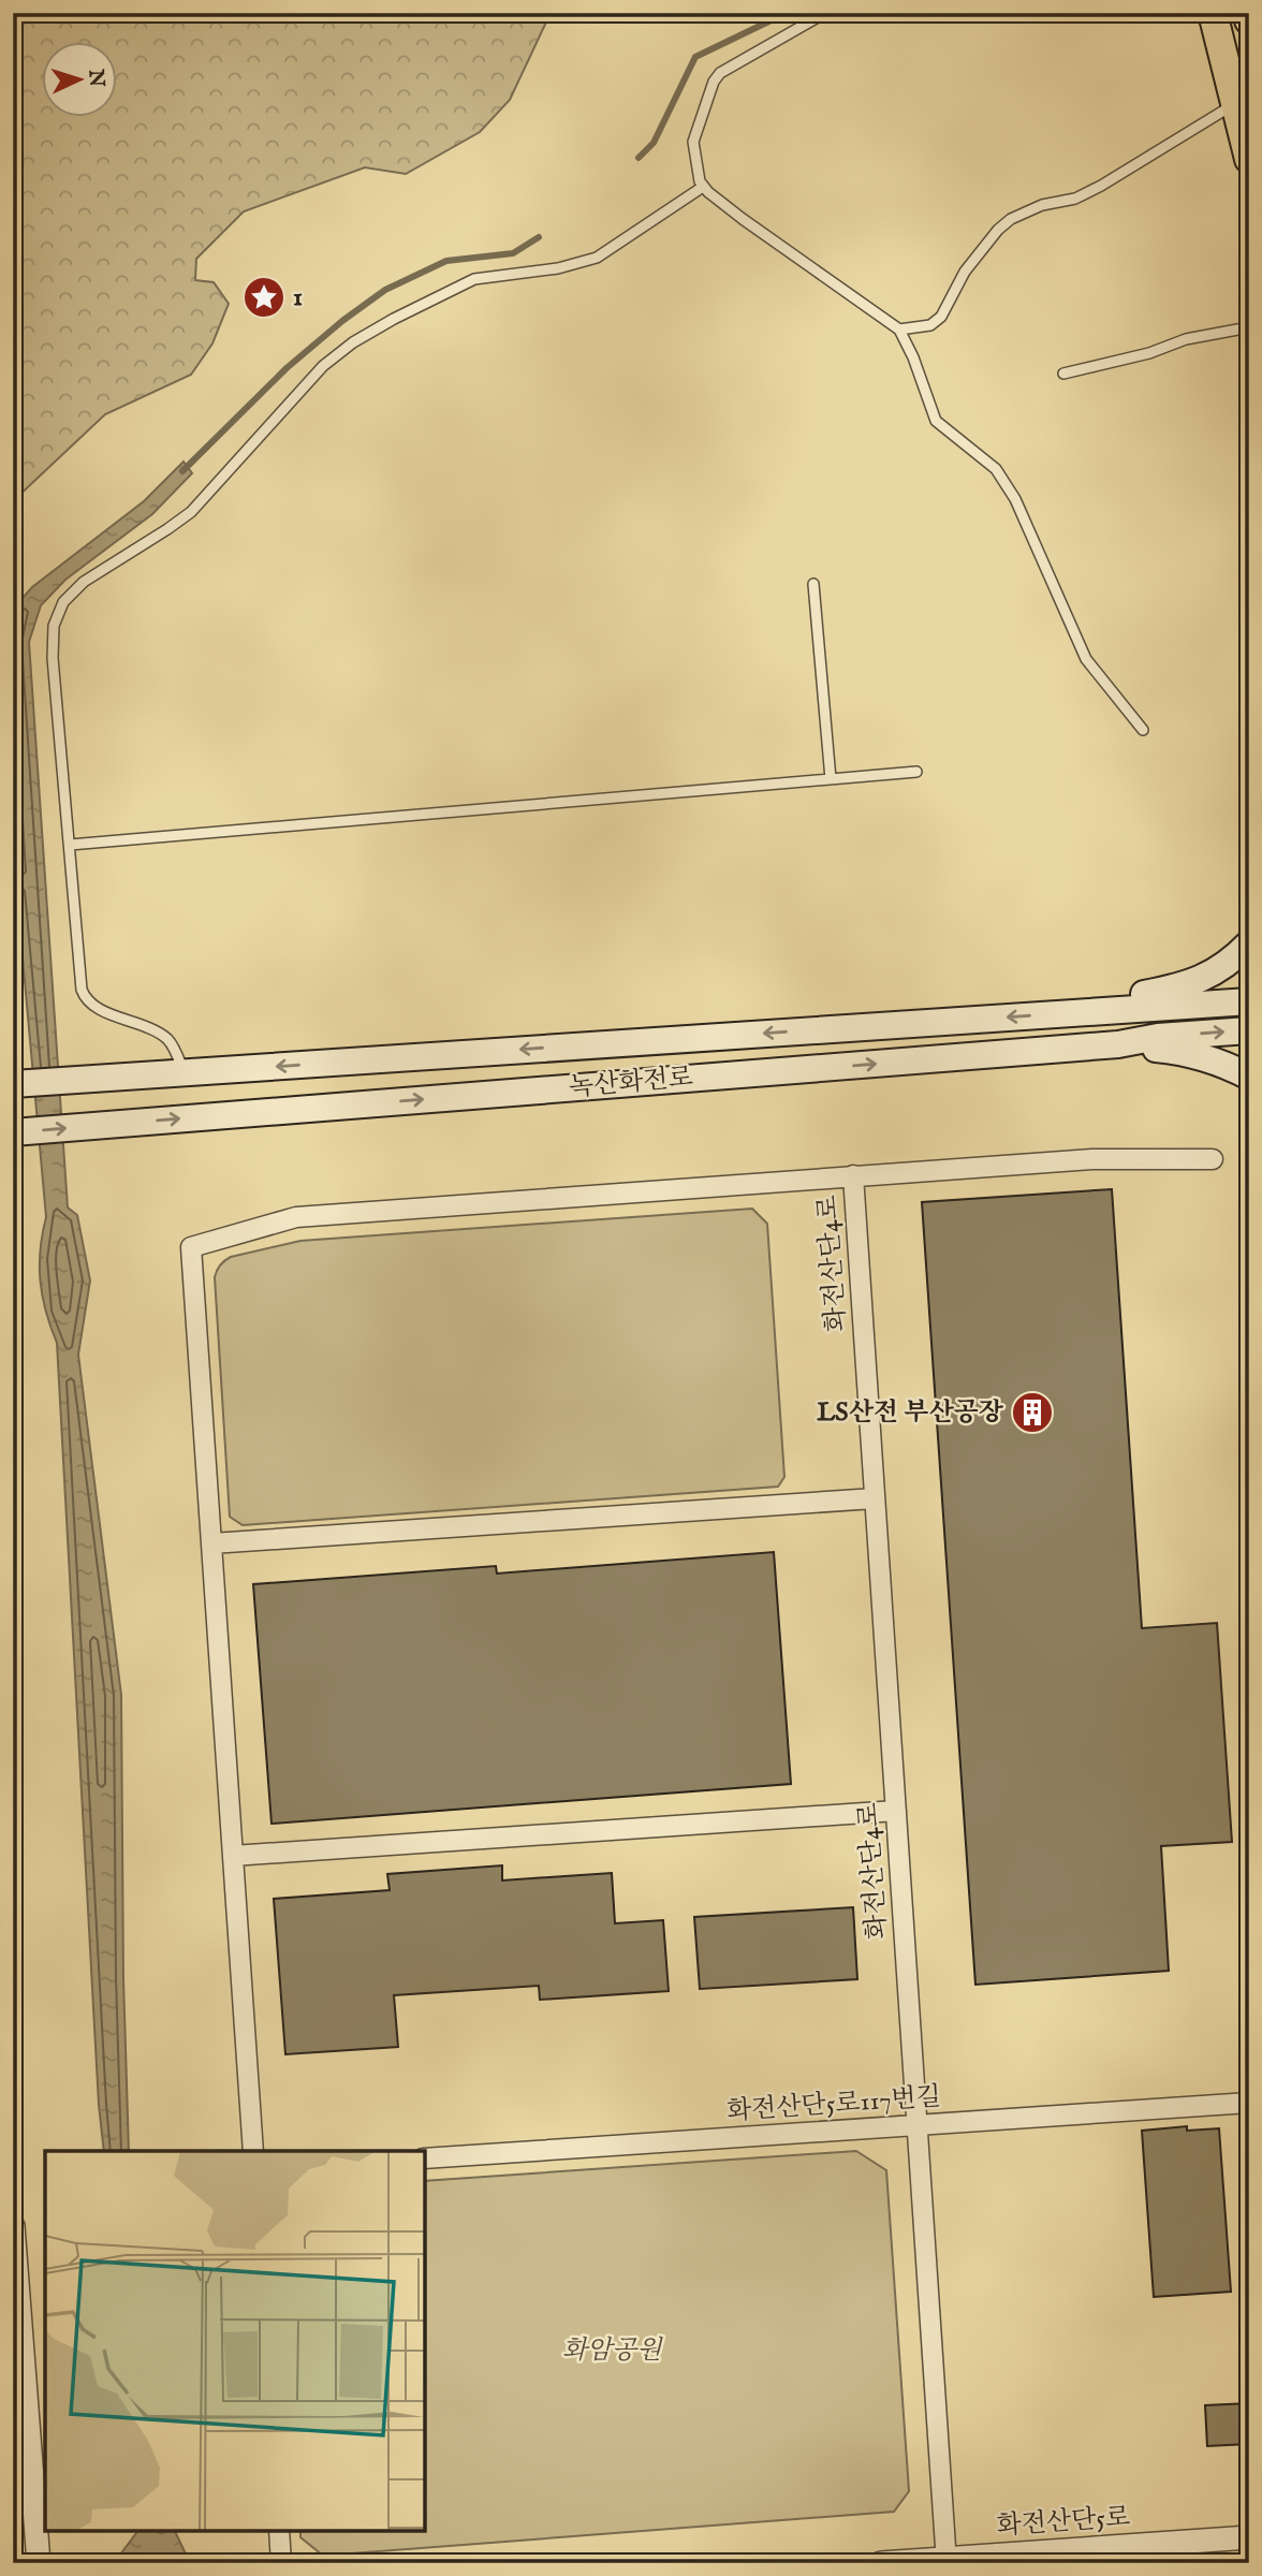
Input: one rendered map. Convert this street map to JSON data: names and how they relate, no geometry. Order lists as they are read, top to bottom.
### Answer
{
  "streets": {
    "main road": ["녹산화전로"],
    "street": ["화전산단4로", "화전산단5로117번길", "화전산단5로"]
  },
  "crossings": [
    ["화전산단4로", "화전산단5로117번길"],
    ["화전산단4로", "화전산단5로"]
  ],
  "parks": ["화암공원"],
  "places": {
    "place": ["1"],
    "building": ["LS산전 부산공장"]
  },
  "north": "right"
}
